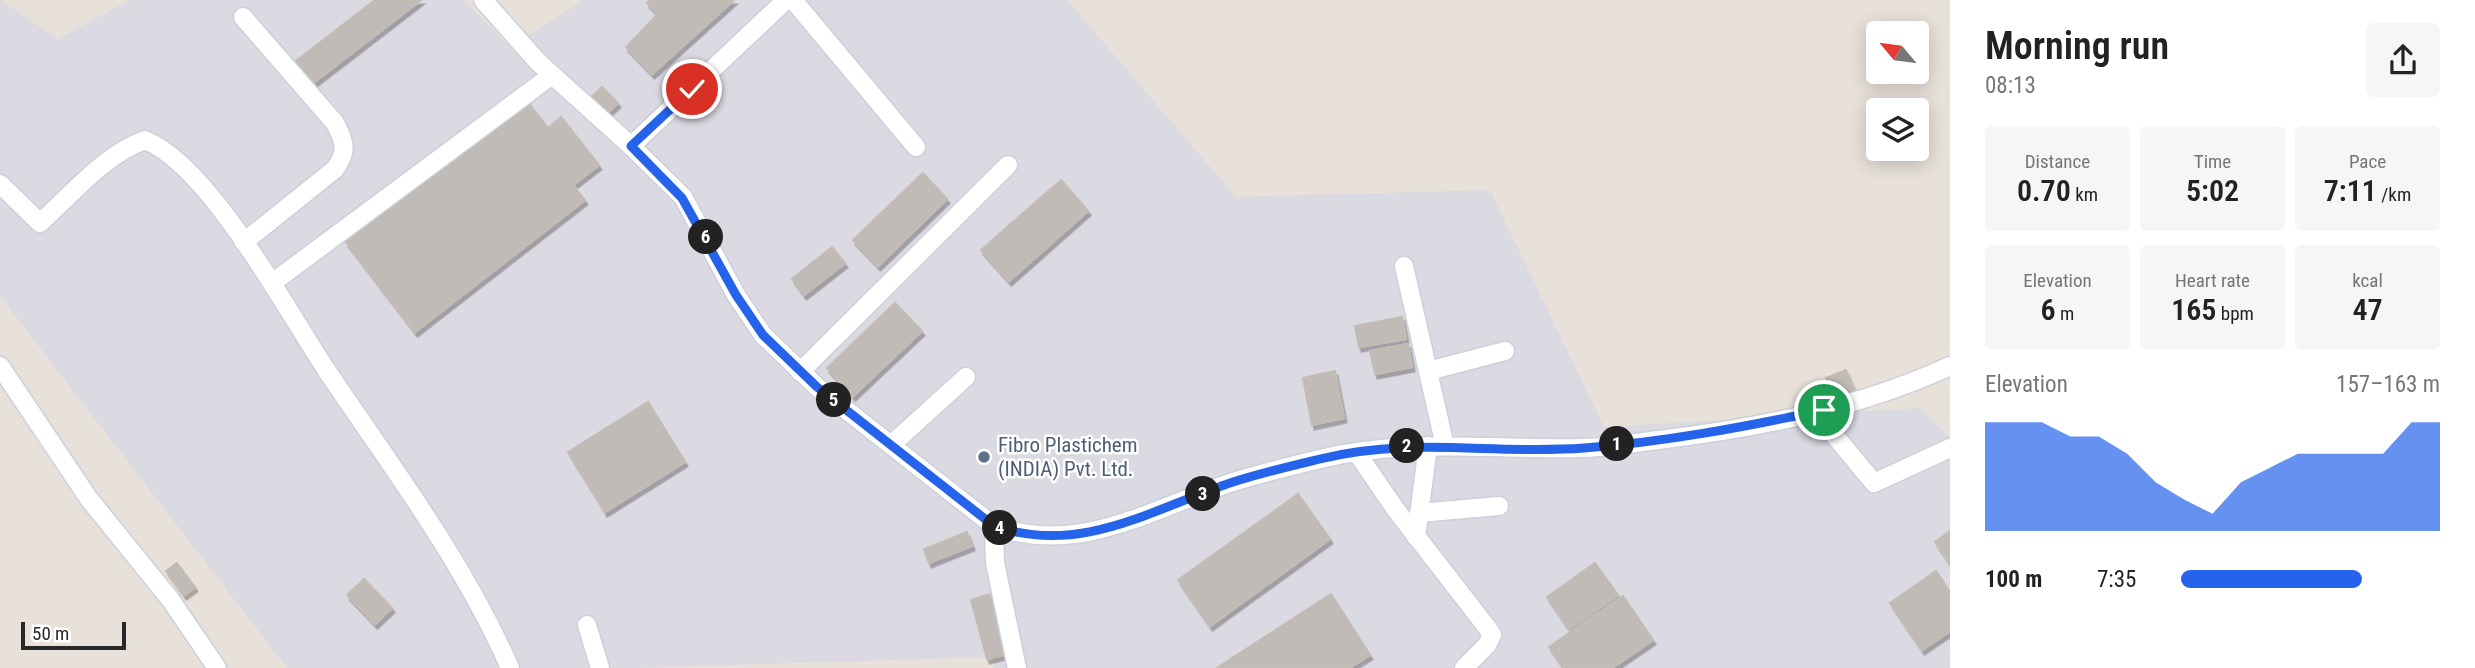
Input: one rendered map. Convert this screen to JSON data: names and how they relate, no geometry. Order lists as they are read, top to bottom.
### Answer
{
  "places": ["Fibro Plastichem (INDIA) Pvt. Ltd."],
  "scale_bar": "50 m",
  "north": "top left",
  "page": {
    "heading": ["Morning run", "08:13"],
    "stats": [
      ["Distance", "0.70 km"],
      ["Time", "5:02"],
      ["Pace", "7:11 /km"],
      ["Elevation", "6 m"],
      ["Heart rate", "165 bpm"],
      ["kcal", "47"]
    ],
    "pins": [
      "6",
      "5",
      "1",
      "2",
      "3",
      "4"
    ],
    "chart": ["Elevation", "157–163 m"],
    "list": [
      {
        "name": "100 m",
        "note": "7:35"
      }
    ],
    "scale": "50 m"
  }
}
